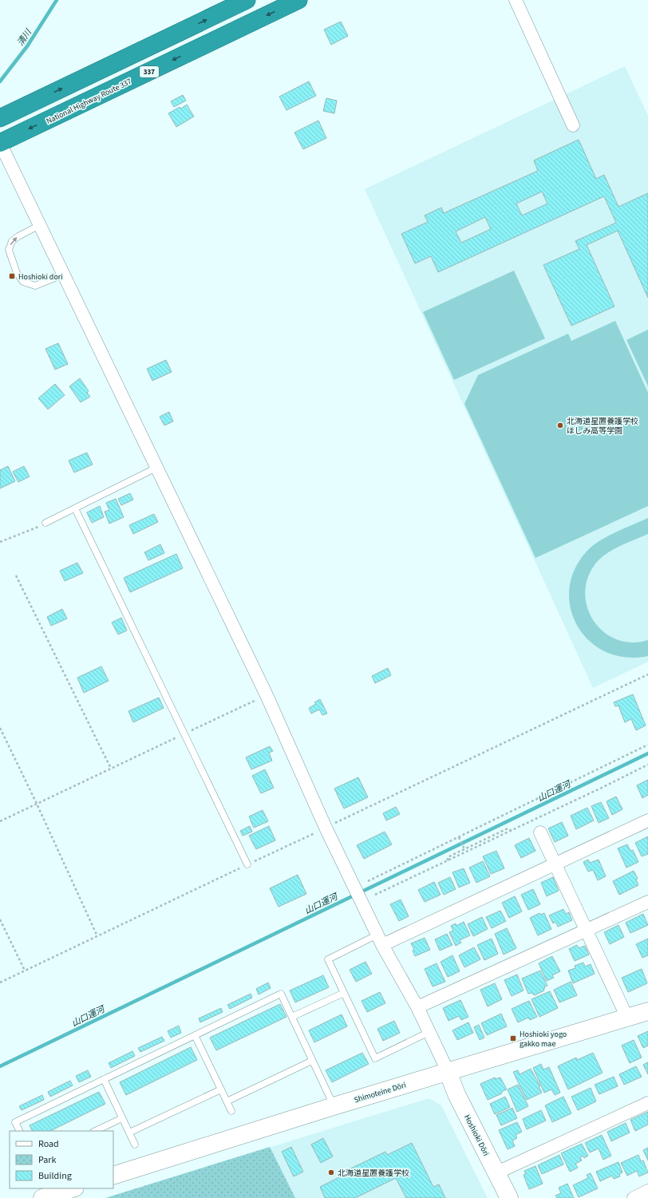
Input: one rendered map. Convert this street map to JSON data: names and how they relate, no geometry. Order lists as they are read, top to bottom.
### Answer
{
  "streets": {
    "highway": ["337", "National Highway Route 337"],
    "street": ["Shimoteine Dōri", "Hoshioki Dōri"]
  },
  "crossings": [
    ["Shimoteine Dōri", "Hoshioki Dōri"]
  ],
  "water": ["清川", "山口運河"],
  "places": {
    "transit": ["Hoshioki dori", "Hoshioki yogo gakko mae"],
    "other": ["北海道星置養護学校 ほしみ高等学園", "北海道星置養護学校"]
  },
  "legend": ["Road", "Park", "Building"]
}
